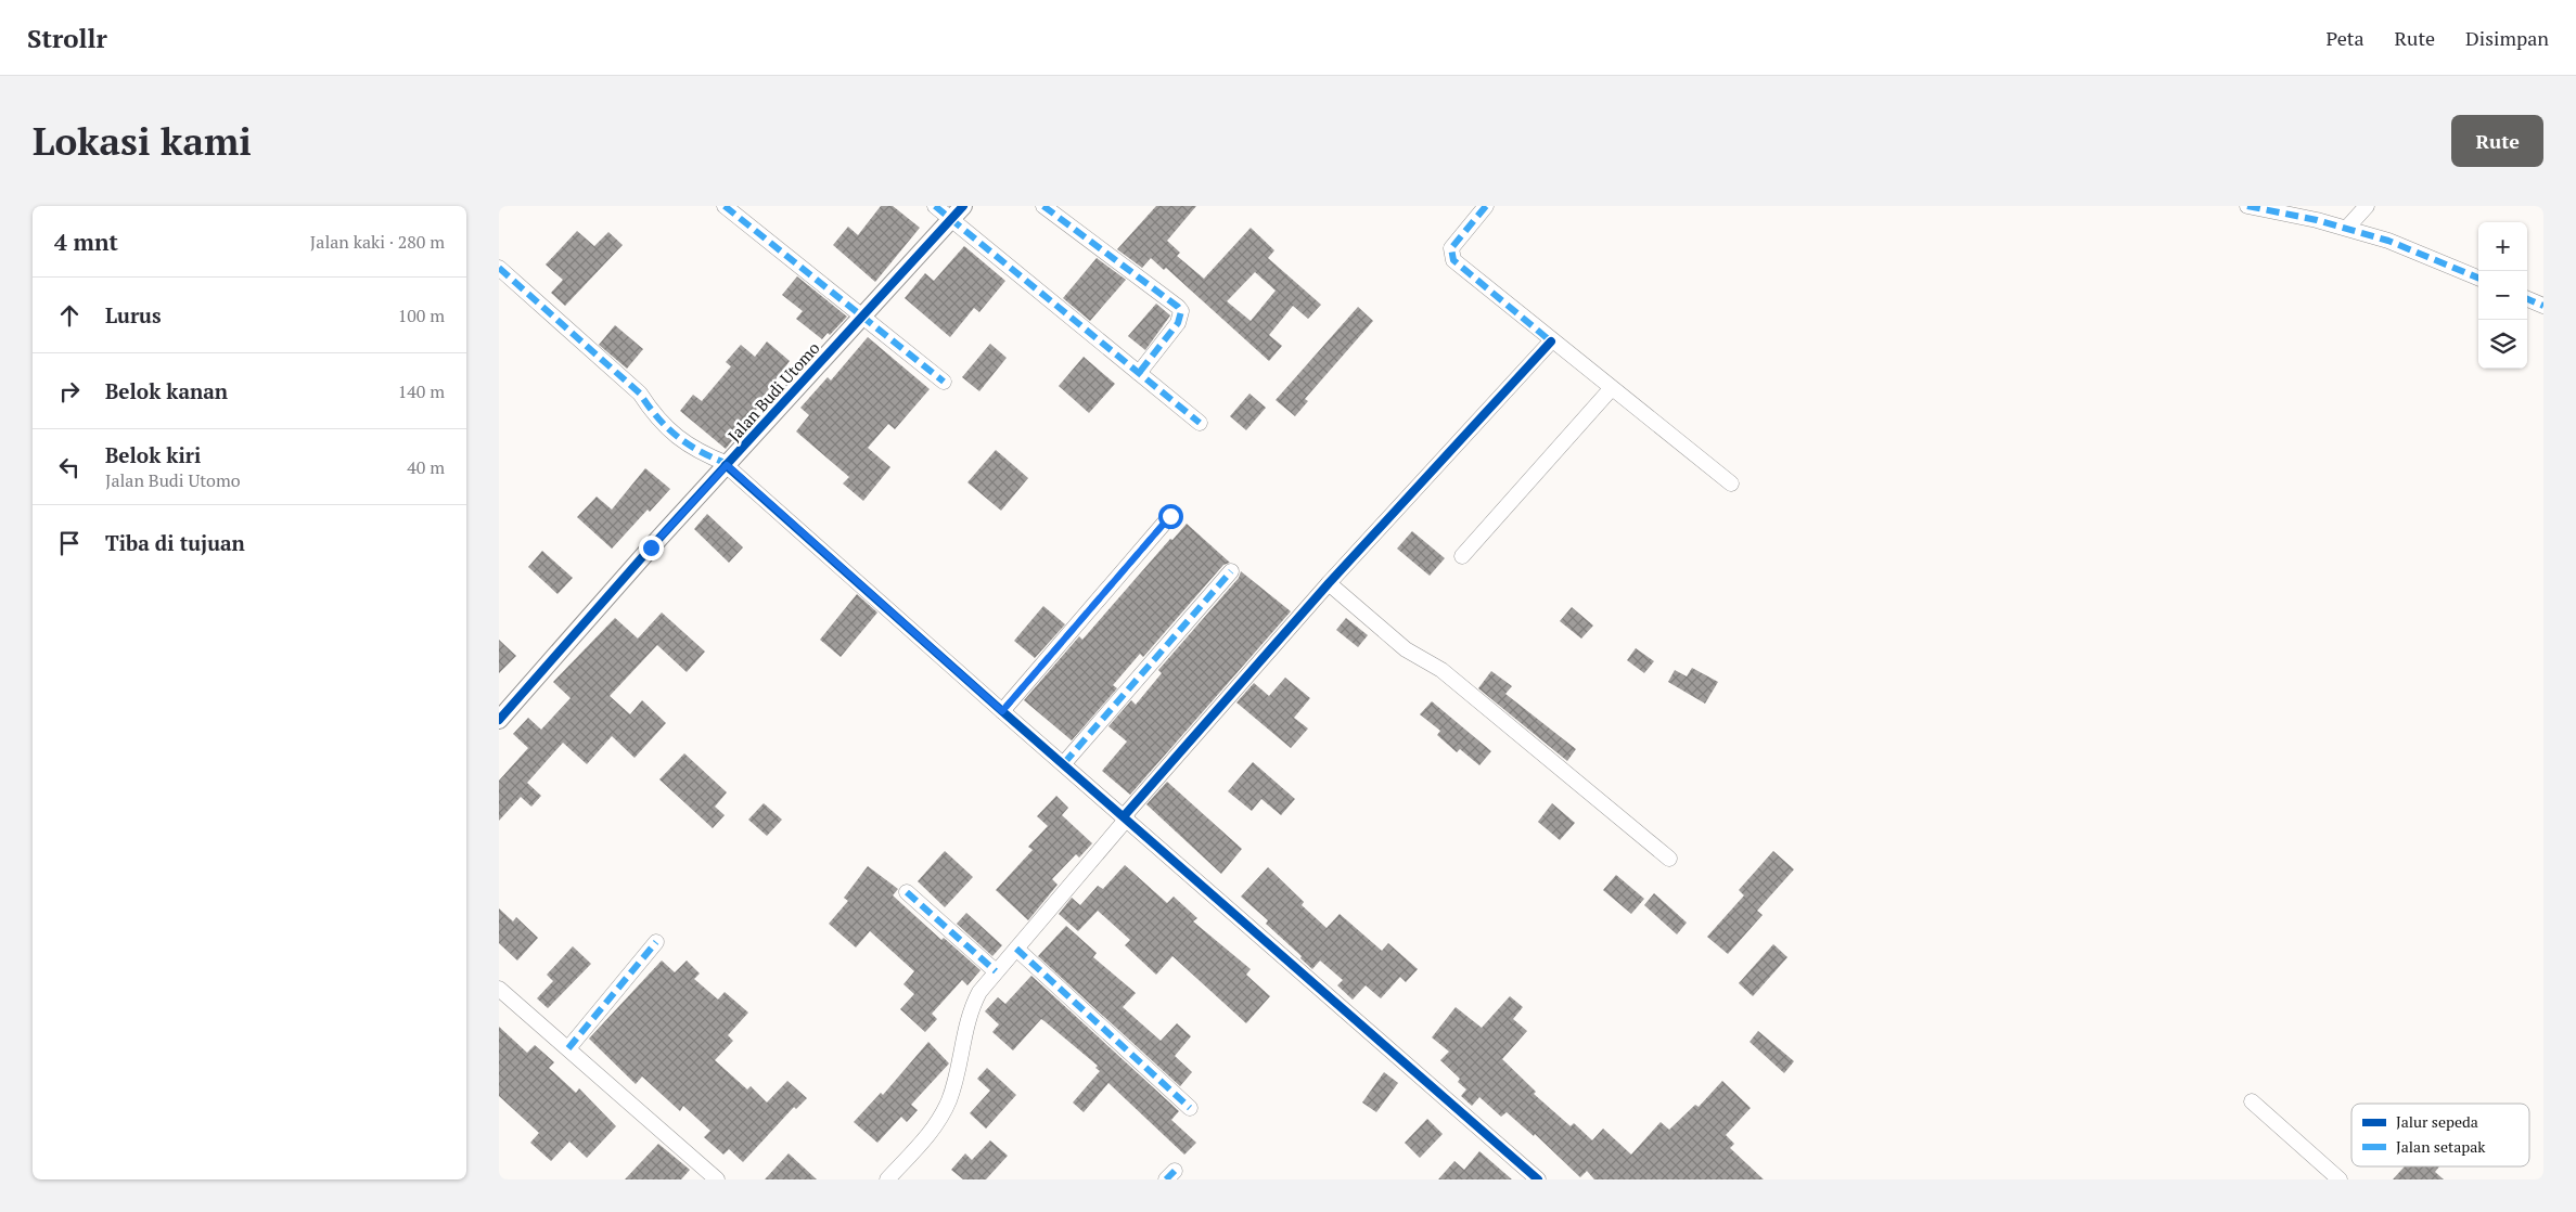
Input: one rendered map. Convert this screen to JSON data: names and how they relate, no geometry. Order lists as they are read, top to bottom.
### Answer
{
  "streets": {
    "street": ["Jalan Budi Utomo"]
  },
  "legend": ["Jalur sepeda", "Jalan setapak"],
  "page": {
    "header": "Strollr",
    "nav": ["Peta", "Rute", "Disimpan"],
    "buttons": "Rute",
    "title": "Lokasi kami",
    "heading": ["4 mnt", "Jalan kaki · 280 m"],
    "map_buttons": ["+", "−"],
    "list": [
      ["Lurus", "100 m"],
      ["Belok kanan", "140 m"],
      ["Belok kiri", "Jalan Budi Utomo", "40 m"],
      "Tiba di tujuan"
    ]
  }
}
